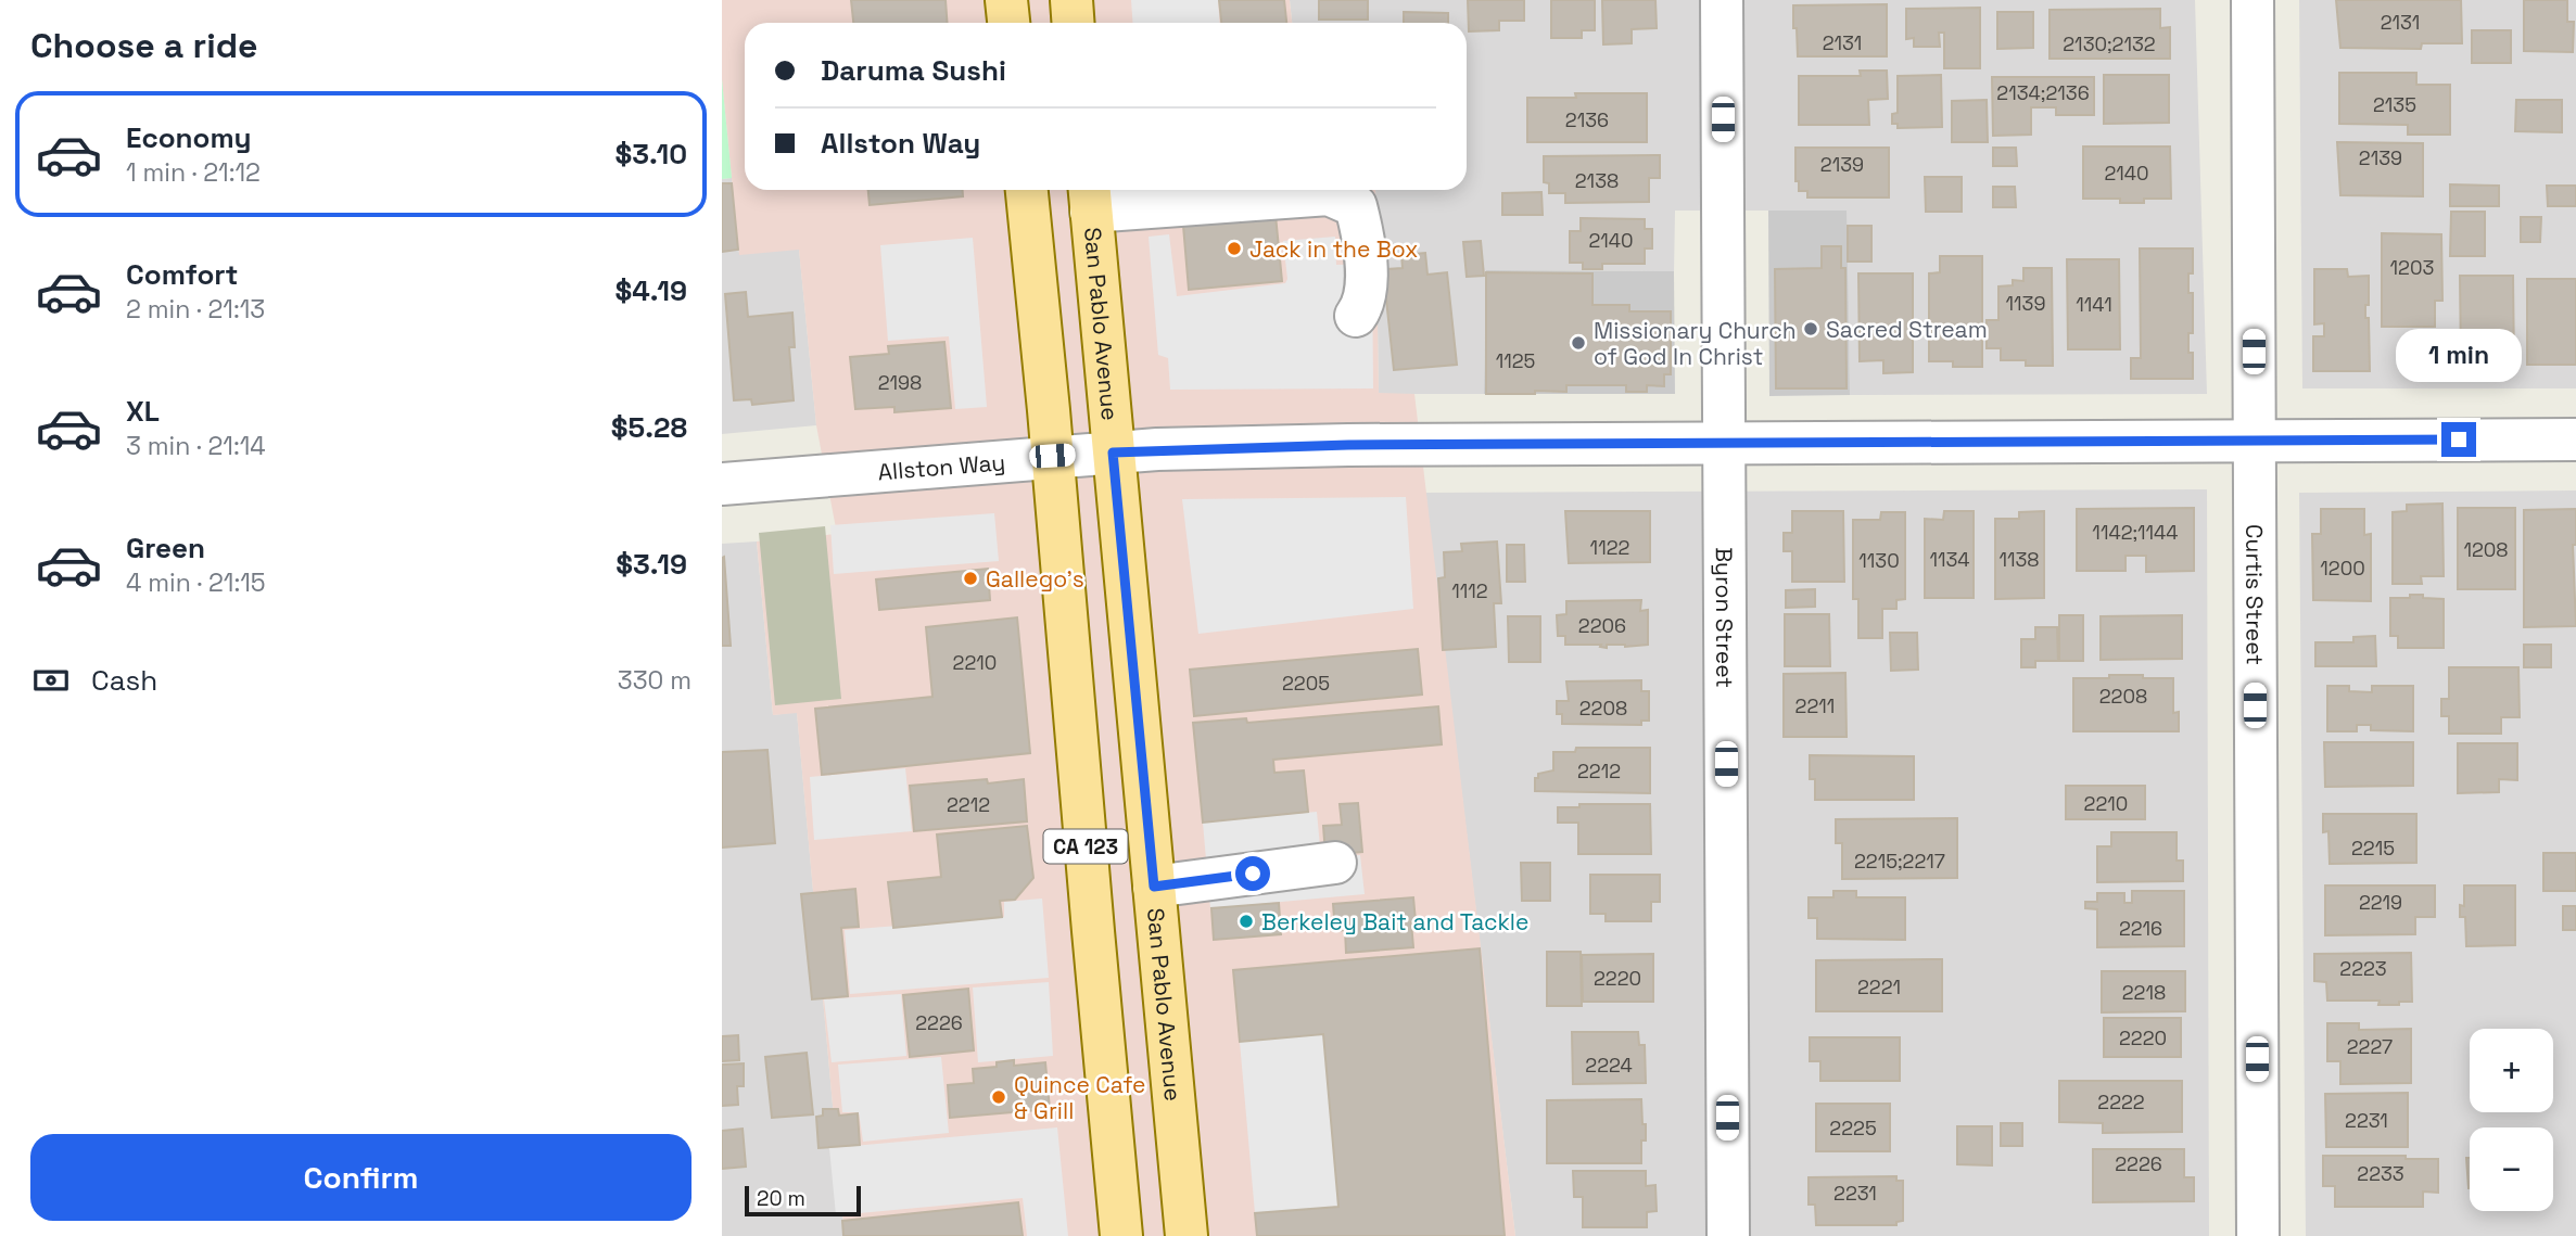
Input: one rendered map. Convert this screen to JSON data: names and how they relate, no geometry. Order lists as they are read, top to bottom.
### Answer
{
  "streets": {
    "main road": ["San Pablo Avenue", "CA 123"],
    "street": ["Allston Way", "Curtis Street", "Byron Street"]
  },
  "crossings": [
    ["San Pablo Avenue", "Allston Way"],
    ["Allston Way", "Curtis Street"],
    ["Allston Way", "Byron Street"],
    ["Allston Way", "CA 123"]
  ],
  "places": [
    "Jack in the Box",
    "Sacred Stream",
    "Missionary Church of God In Christ",
    "Gallego's",
    "Berkeley Bait and Tackle",
    "Quince Cafe & Grill"
  ],
  "house_numbers": [
    "2131",
    "2131",
    "2130;2132",
    "2134;2136",
    "2135",
    "2136",
    "2139",
    "2139",
    "2140",
    "2138",
    "2140",
    "1203",
    "1139",
    "1141",
    "1125",
    "2198",
    "1142;1144",
    "1122",
    "1208",
    "1134",
    "1138",
    "1130",
    "1200",
    "1112",
    "2206",
    "2210",
    "2205",
    "2208",
    "2211",
    "2208",
    "2212",
    "2210",
    "2212",
    "2215",
    "2215;2217",
    "2219",
    "2216",
    "2223",
    "2220",
    "2221",
    "2218",
    "2226",
    "2220",
    "2227",
    "2224",
    "2222",
    "2231",
    "2225",
    "2226",
    "2233",
    "2231"
  ],
  "scale_bar": "20 m",
  "page": {
    "heading": "Choose a ride",
    "banner": ["Daruma Sushi", "Allston Way"],
    "list": [
      {
        "name": "Economy",
        "note": "1 min · 21:12",
        "value": "$3.10"
      },
      {
        "name": "Comfort",
        "note": "2 min · 21:13",
        "value": "$4.19"
      },
      {
        "name": "XL",
        "note": "3 min · 21:14",
        "value": "$5.28"
      },
      {
        "name": "Green",
        "note": "4 min · 21:15",
        "value": "$3.19"
      }
    ],
    "bubble": "1 min",
    "pay": ["Cash", "330 m"],
    "map_buttons": ["+", "−"],
    "buttons": "Confirm",
    "scale": "20 m"
  }
}
